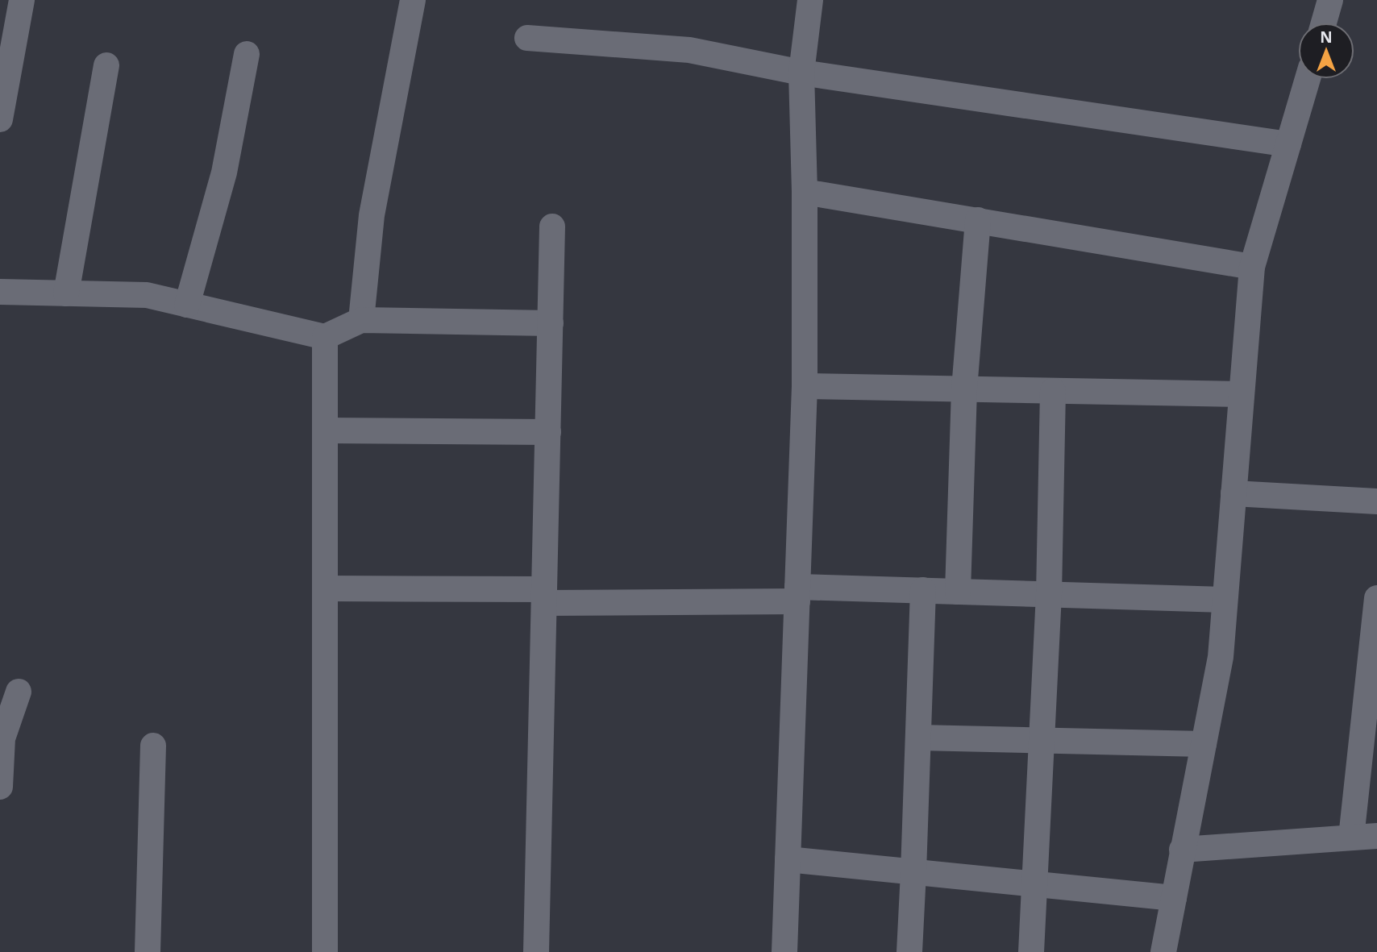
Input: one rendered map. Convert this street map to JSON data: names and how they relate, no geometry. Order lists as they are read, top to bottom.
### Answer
{
  "north": "top"
}
